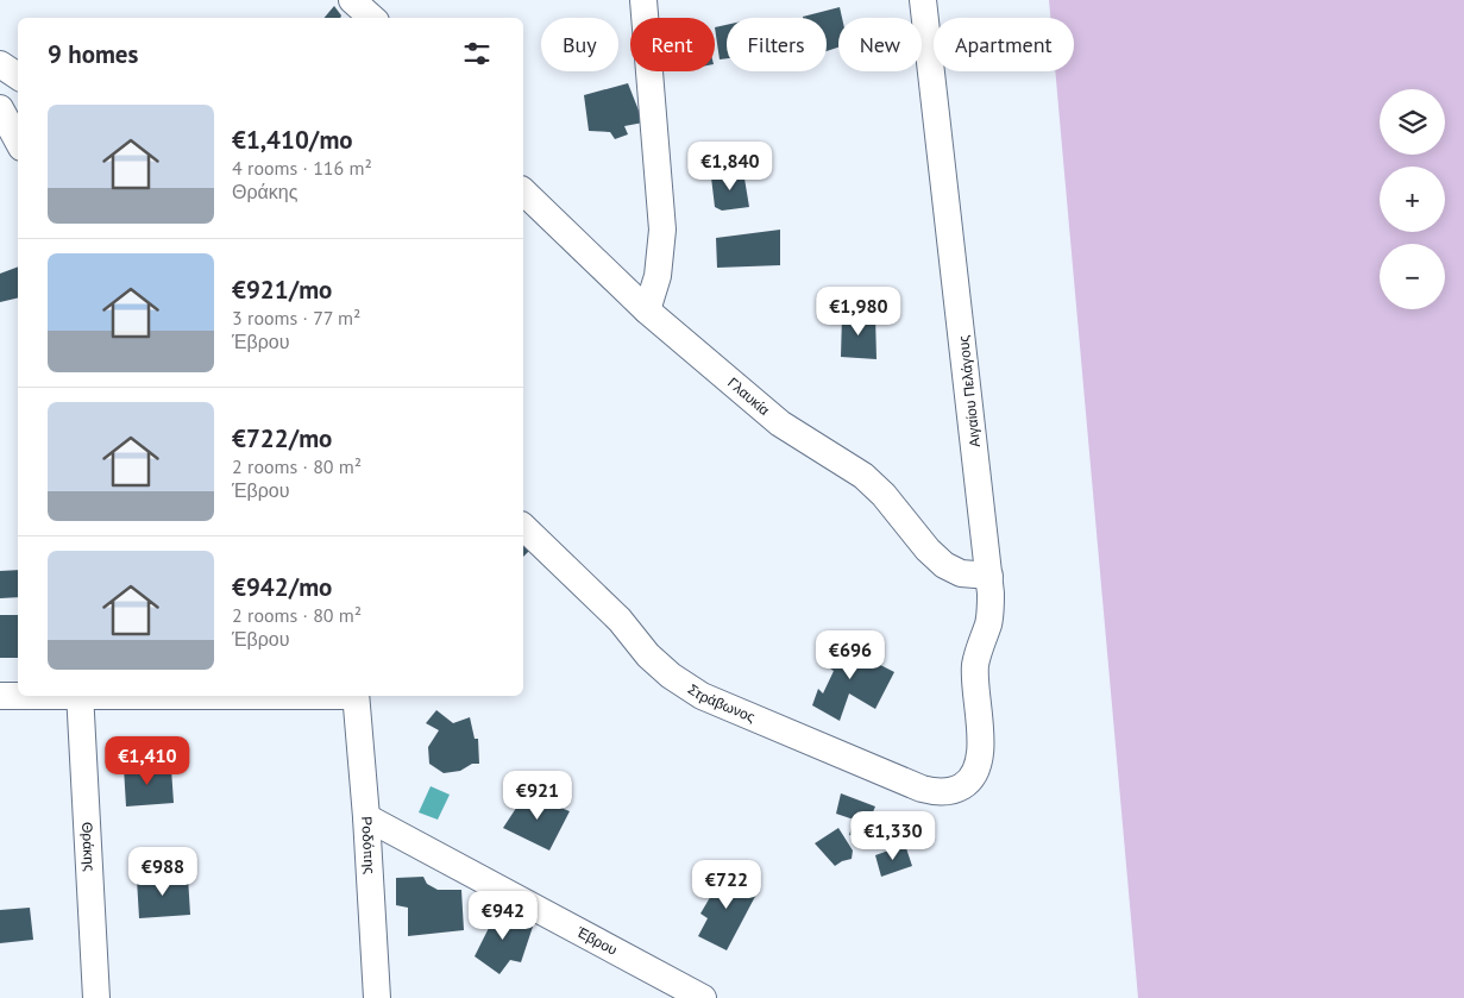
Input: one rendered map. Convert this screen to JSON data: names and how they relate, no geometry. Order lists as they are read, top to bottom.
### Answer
{
  "streets": {
    "street": [
      "Αιγαίου Πελάγους",
      "Γλαυκία",
      "Στράβωνος",
      "Ροδόπης",
      "Θράκης",
      "Έβρου"
    ]
  },
  "crossings": [
    ["Αιγαίου Πελάγους", "Γλαυκία"],
    ["Αιγαίου Πελάγους", "Στράβωνος"],
    ["Ροδόπης", "Έβρου"]
  ],
  "page": {
    "chip": [
      "Buy",
      "Rent",
      "Filters",
      "New",
      "Apartment"
    ],
    "heading": "9 homes",
    "map_buttons": ["+", "−"],
    "list": [
      {
        "name": "€1,410/mo",
        "note": "4 rooms · 116 m² · Θράκης"
      },
      {
        "name": "€921/mo",
        "note": "3 rooms · 77 m² · Έβρου"
      },
      {
        "name": "€722/mo",
        "note": "2 rooms · 80 m² · Έβρου"
      },
      {
        "name": "€942/mo",
        "note": "2 rooms · 80 m² · Έβρου"
      }
    ],
    "price": [
      "€1,840",
      "€1,980",
      "€696",
      "€1,410",
      "€921",
      "€1,330",
      "€988",
      "€722",
      "€942"
    ]
  }
}
